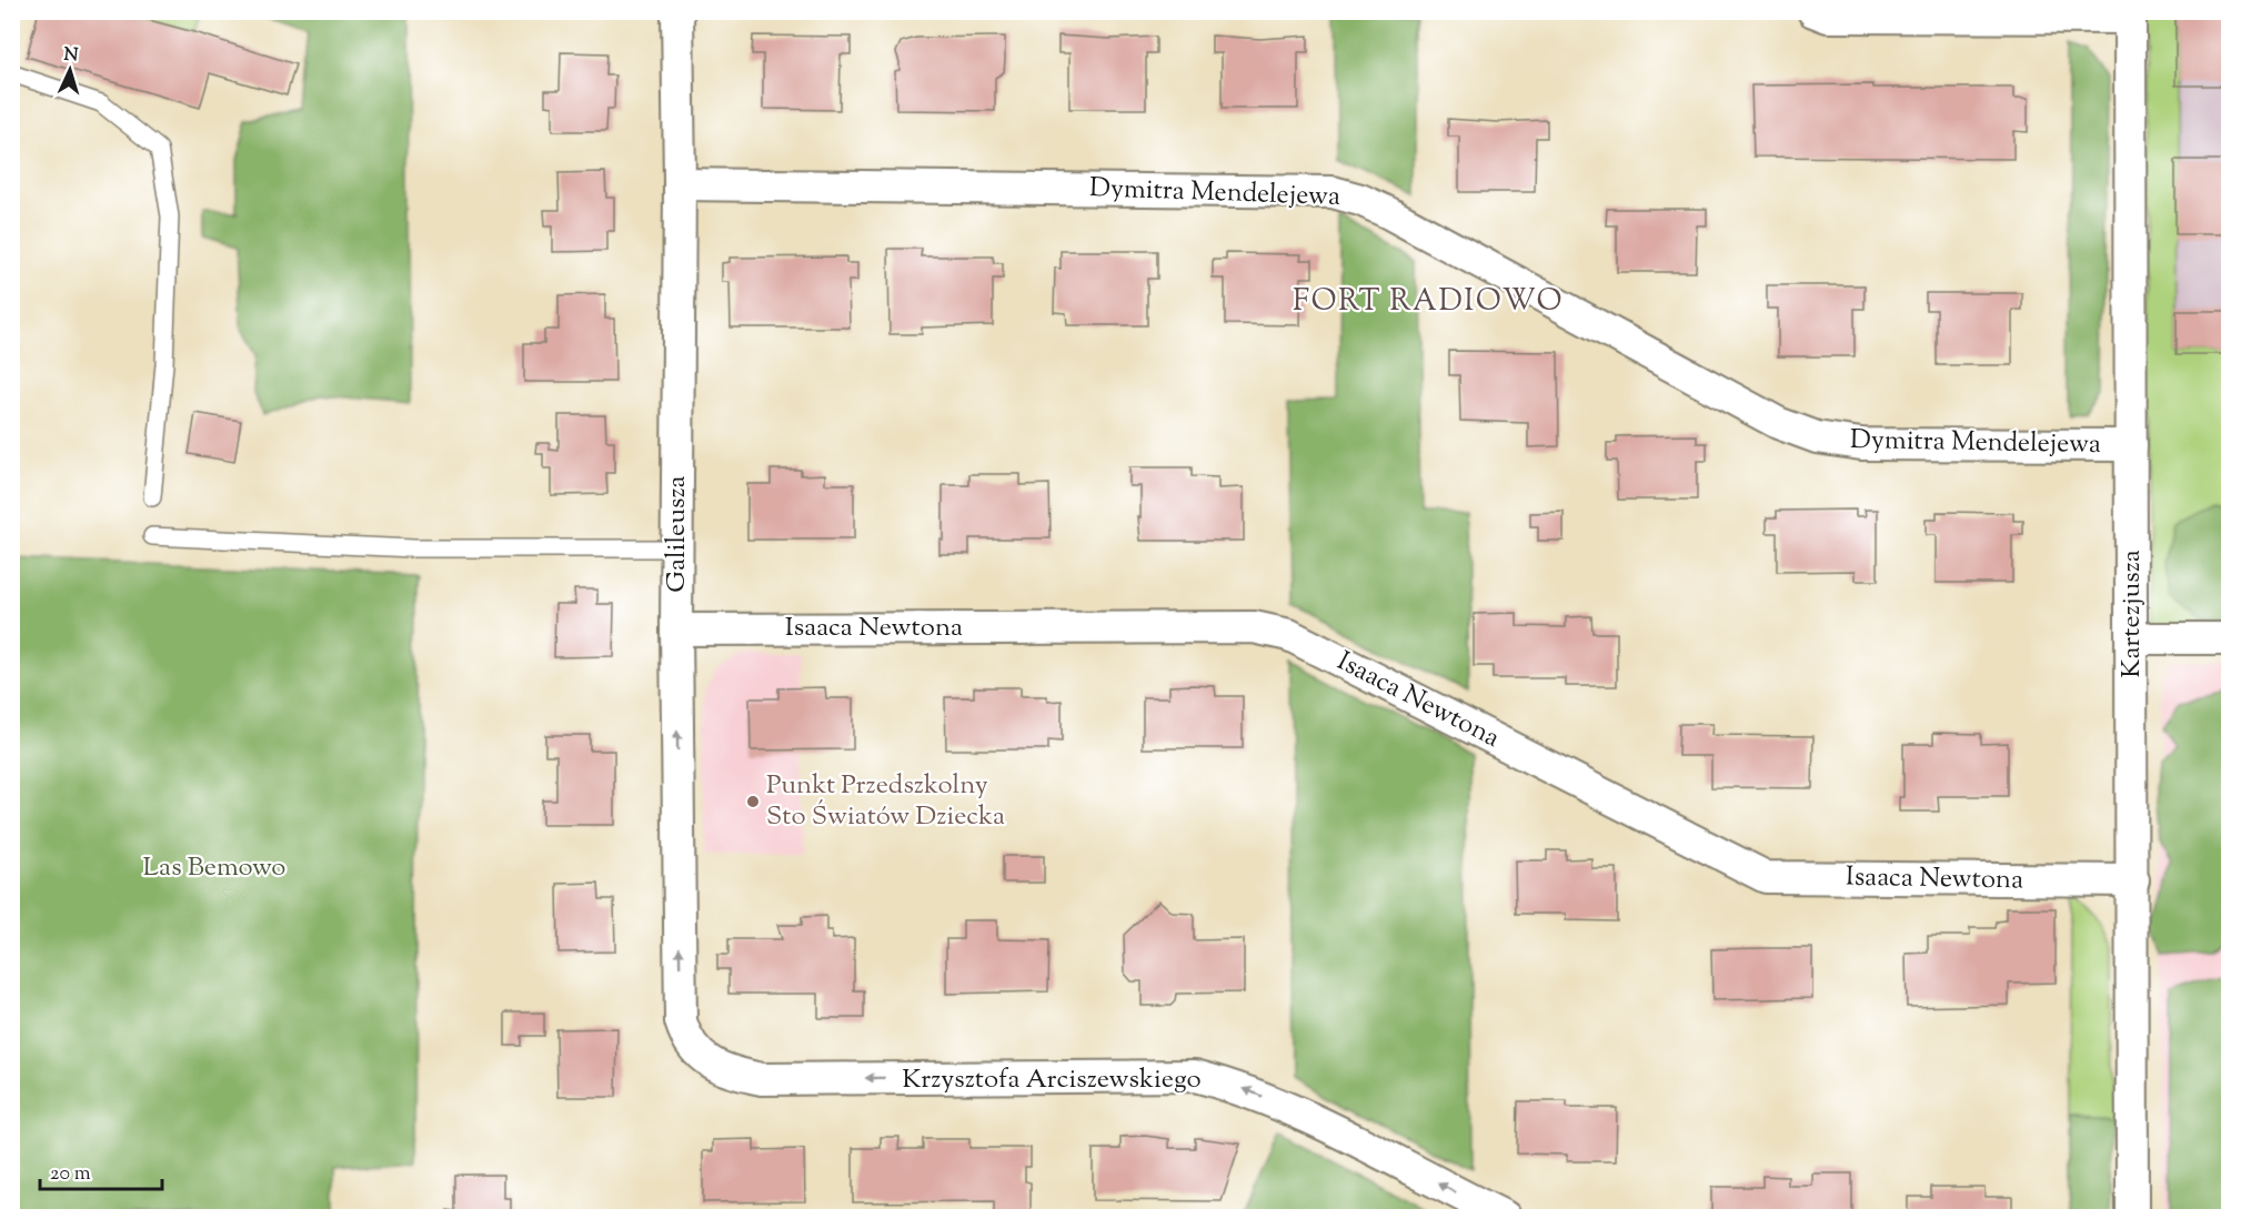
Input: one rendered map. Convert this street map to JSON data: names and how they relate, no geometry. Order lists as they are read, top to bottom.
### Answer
{
  "streets": {
    "street": [
      "Dymitra Mendelejewa",
      "Galileusza",
      "Kartezjusza",
      "Isaaca Newtona",
      "Krzysztofa Arciszewskiego"
    ]
  },
  "crossings": [
    ["Dymitra Mendelejewa", "Galileusza"],
    ["Dymitra Mendelejewa", "Kartezjusza"],
    ["Galileusza", "Isaaca Newtona"],
    ["Galileusza", "Krzysztofa Arciszewskiego"],
    ["Kartezjusza", "Isaaca Newtona"]
  ],
  "one_way": ["Galileusza", "Krzysztofa Arciszewskiego"],
  "districts": ["FORT RADIOWO"],
  "parks": ["Las Bemowo"],
  "places": ["Punkt Przedszkolny Sto Światów Dziecka"],
  "scale_bar": "20 m",
  "north": "top"
}
